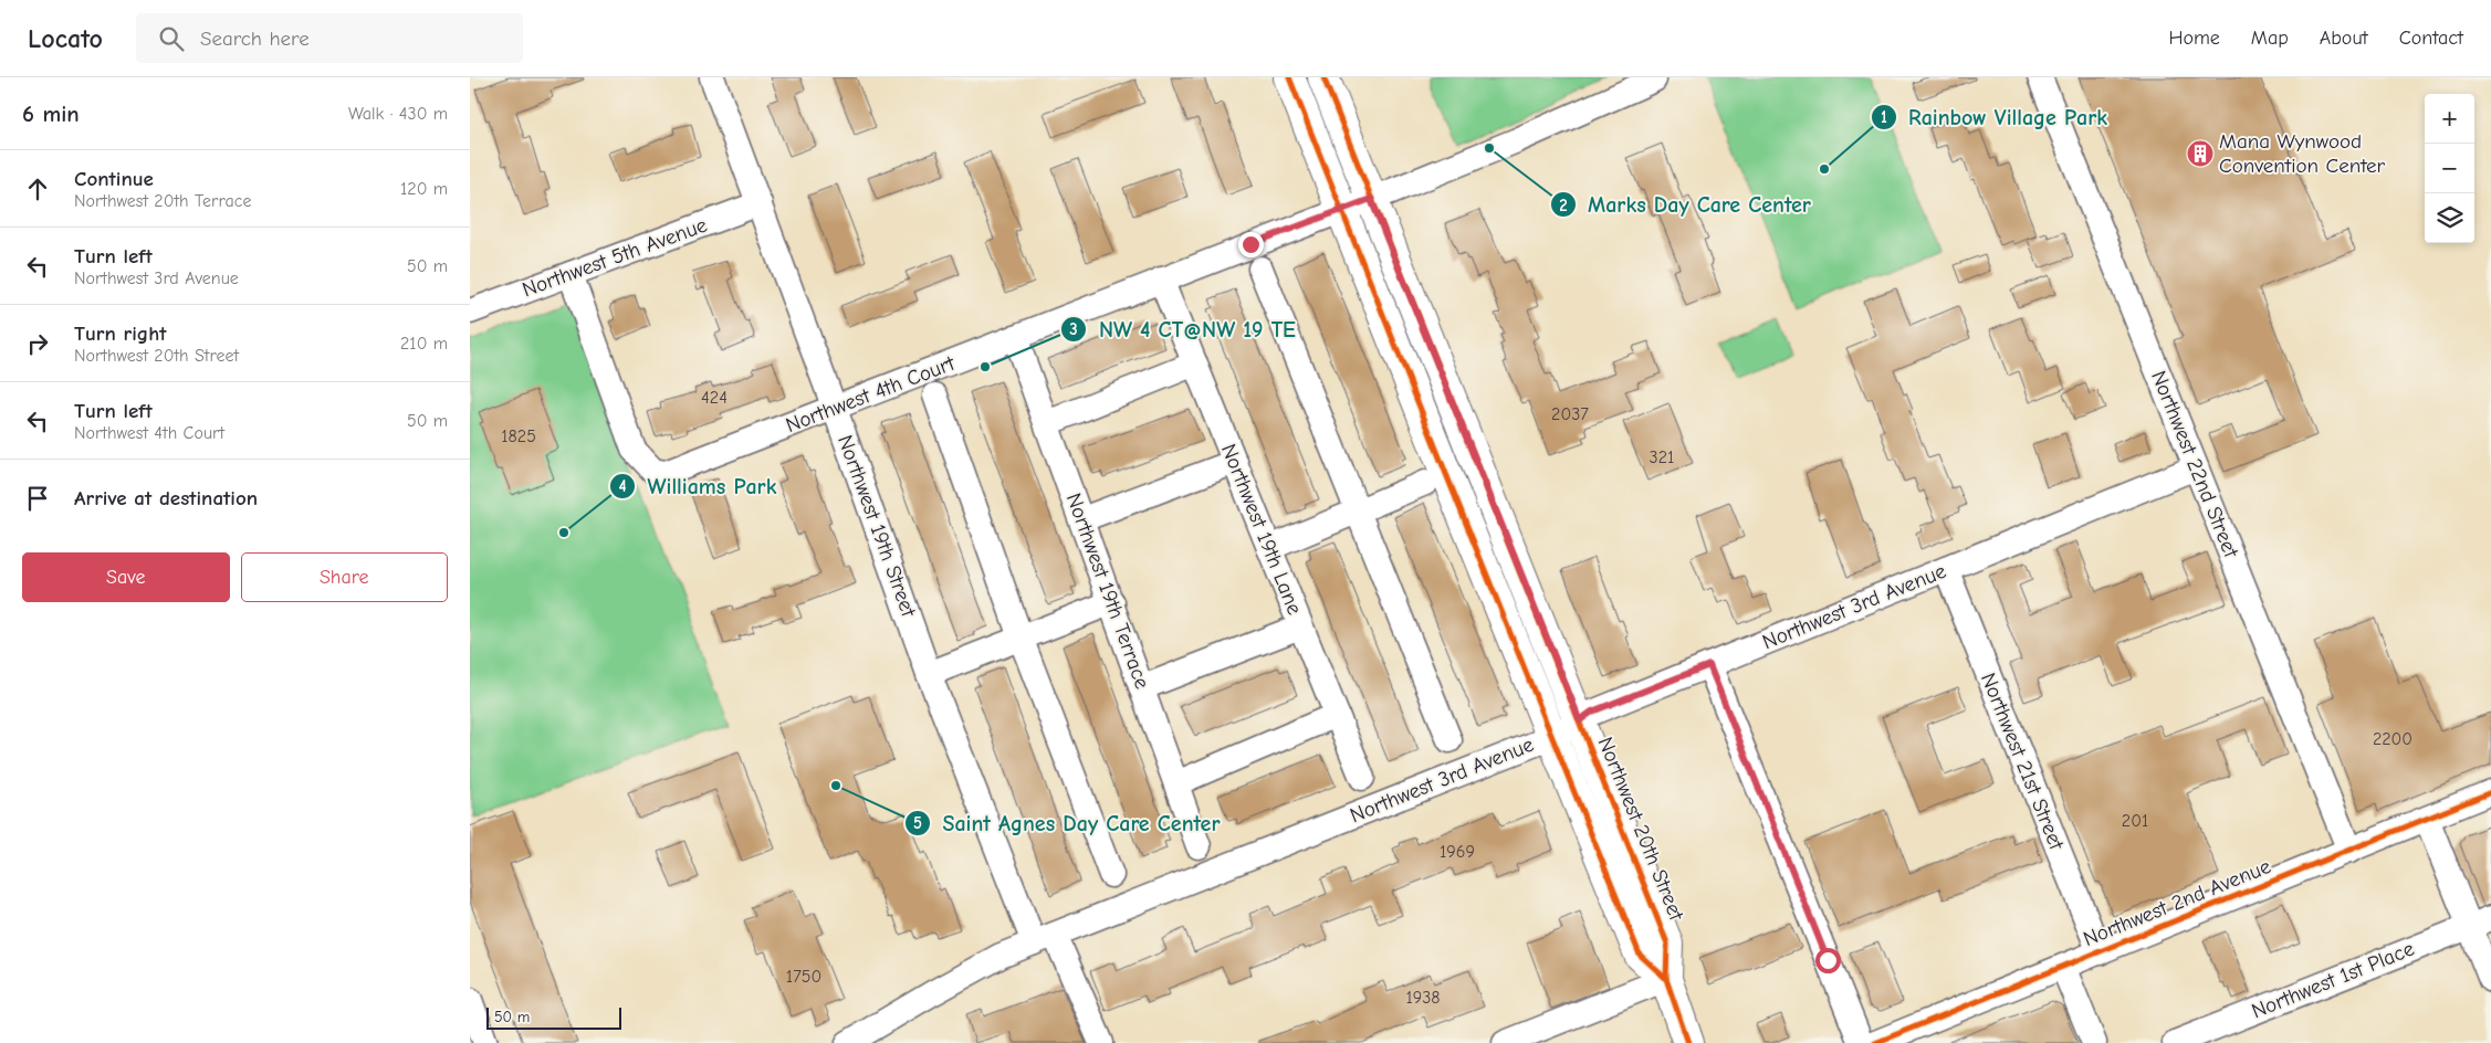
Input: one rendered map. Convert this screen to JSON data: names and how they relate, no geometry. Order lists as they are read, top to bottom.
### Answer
{
  "streets": {
    "main road": ["Northwest 20th Street"],
    "street": [
      "Northwest 5th Avenue",
      "Northwest 4th Court",
      "Northwest 22nd Street",
      "Northwest 19th Street",
      "Northwest 19th Lane",
      "Northwest 19th Terrace",
      "Northwest 3rd Avenue",
      "Northwest 21st Street",
      "Northwest 2nd Avenue",
      "Northwest 1st Place"
    ]
  },
  "crossings": [
    ["Northwest 5th Avenue", "Northwest 4th Court"],
    ["Northwest 5th Avenue", "Northwest 19th Street"],
    ["Northwest 4th Court", "Northwest 19th Street"],
    ["Northwest 4th Court", "Northwest 19th Lane"],
    ["Northwest 4th Court", "Northwest 19th Terrace"],
    ["Northwest 4th Court", "Northwest 20th Street"],
    ["Northwest 22nd Street", "Northwest 3rd Avenue"],
    ["Northwest 22nd Street", "Northwest 2nd Avenue"],
    ["Northwest 19th Street", "Northwest 3rd Avenue"],
    ["Northwest 3rd Avenue", "Northwest 21st Street"],
    ["Northwest 3rd Avenue", "Northwest 20th Street"],
    ["Northwest 21st Street", "Northwest 2nd Avenue"]
  ],
  "places": {
    "other": [
      "Marks Day Care Center",
      "Rainbow Village Park",
      "NW 4 CT@NW 19 TE",
      "Williams Park",
      "Saint Agnes Day Care Center"
    ],
    "building": ["Mana Wynwood Convention Center"]
  },
  "house_numbers": [
    "424",
    "2037",
    "1825",
    "321",
    "2200",
    "201",
    "1969",
    "1750",
    "1938"
  ],
  "scale_bar": "50 m",
  "page": {
    "header": "Locato",
    "search": "Search here",
    "nav": [
      "Home",
      "Map",
      "About",
      "Contact"
    ],
    "heading": ["6 min", "Walk · 430 m"],
    "map_buttons": ["+", "−"],
    "list": [
      ["Continue", "Northwest 20th Terrace", "120 m"],
      ["Turn left", "Northwest 3rd Avenue", "50 m"],
      ["Turn right", "Northwest 20th Street", "210 m"],
      ["Turn left", "Northwest 4th Court", "50 m"],
      "Arrive at destination"
    ],
    "buttons": ["Save", "Share"],
    "scale": "50 m"
  }
}
